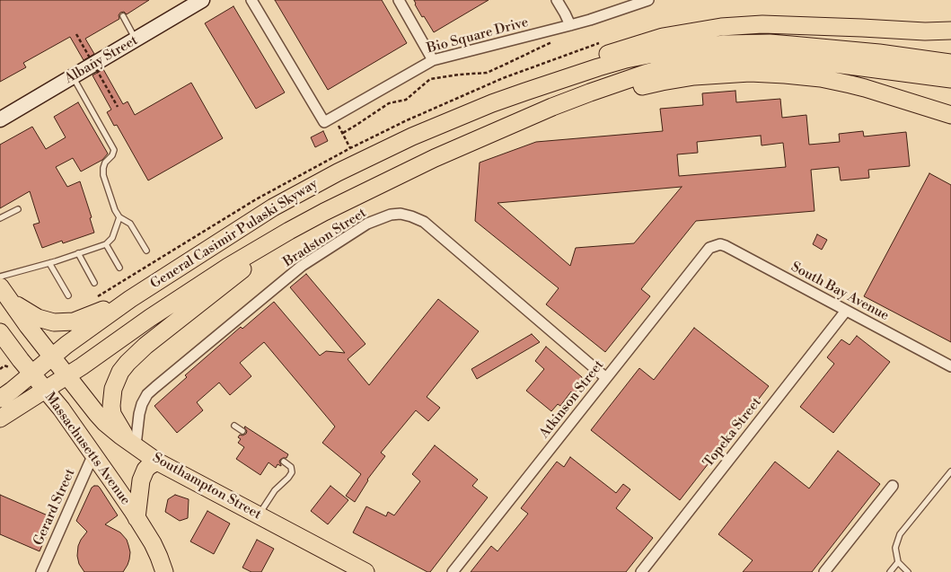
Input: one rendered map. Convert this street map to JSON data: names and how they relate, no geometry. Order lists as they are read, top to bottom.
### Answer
{
  "streets": {
    "main road": [
      "Albany Street",
      "General Casimir Pulaski Skyway",
      "Massachusetts Avenue",
      "Southampton Street"
    ],
    "street": [
      "Bio Square Drive",
      "Bradston Street",
      "South Bay Avenue",
      "Atkinson Street",
      "Topeka Street",
      "Gerard Street"
    ]
  },
  "crossings": [
    ["General Casimir Pulaski Skyway", "Massachusetts Avenue"],
    ["General Casimir Pulaski Skyway", "Southampton Street"],
    ["Bradston Street", "Atkinson Street"],
    ["Bradston Street", "Southampton Street"],
    ["South Bay Avenue", "Atkinson Street"],
    ["South Bay Avenue", "Topeka Street"],
    ["Massachusetts Avenue", "Southampton Street"],
    ["Massachusetts Avenue", "Gerard Street"]
  ]
}
